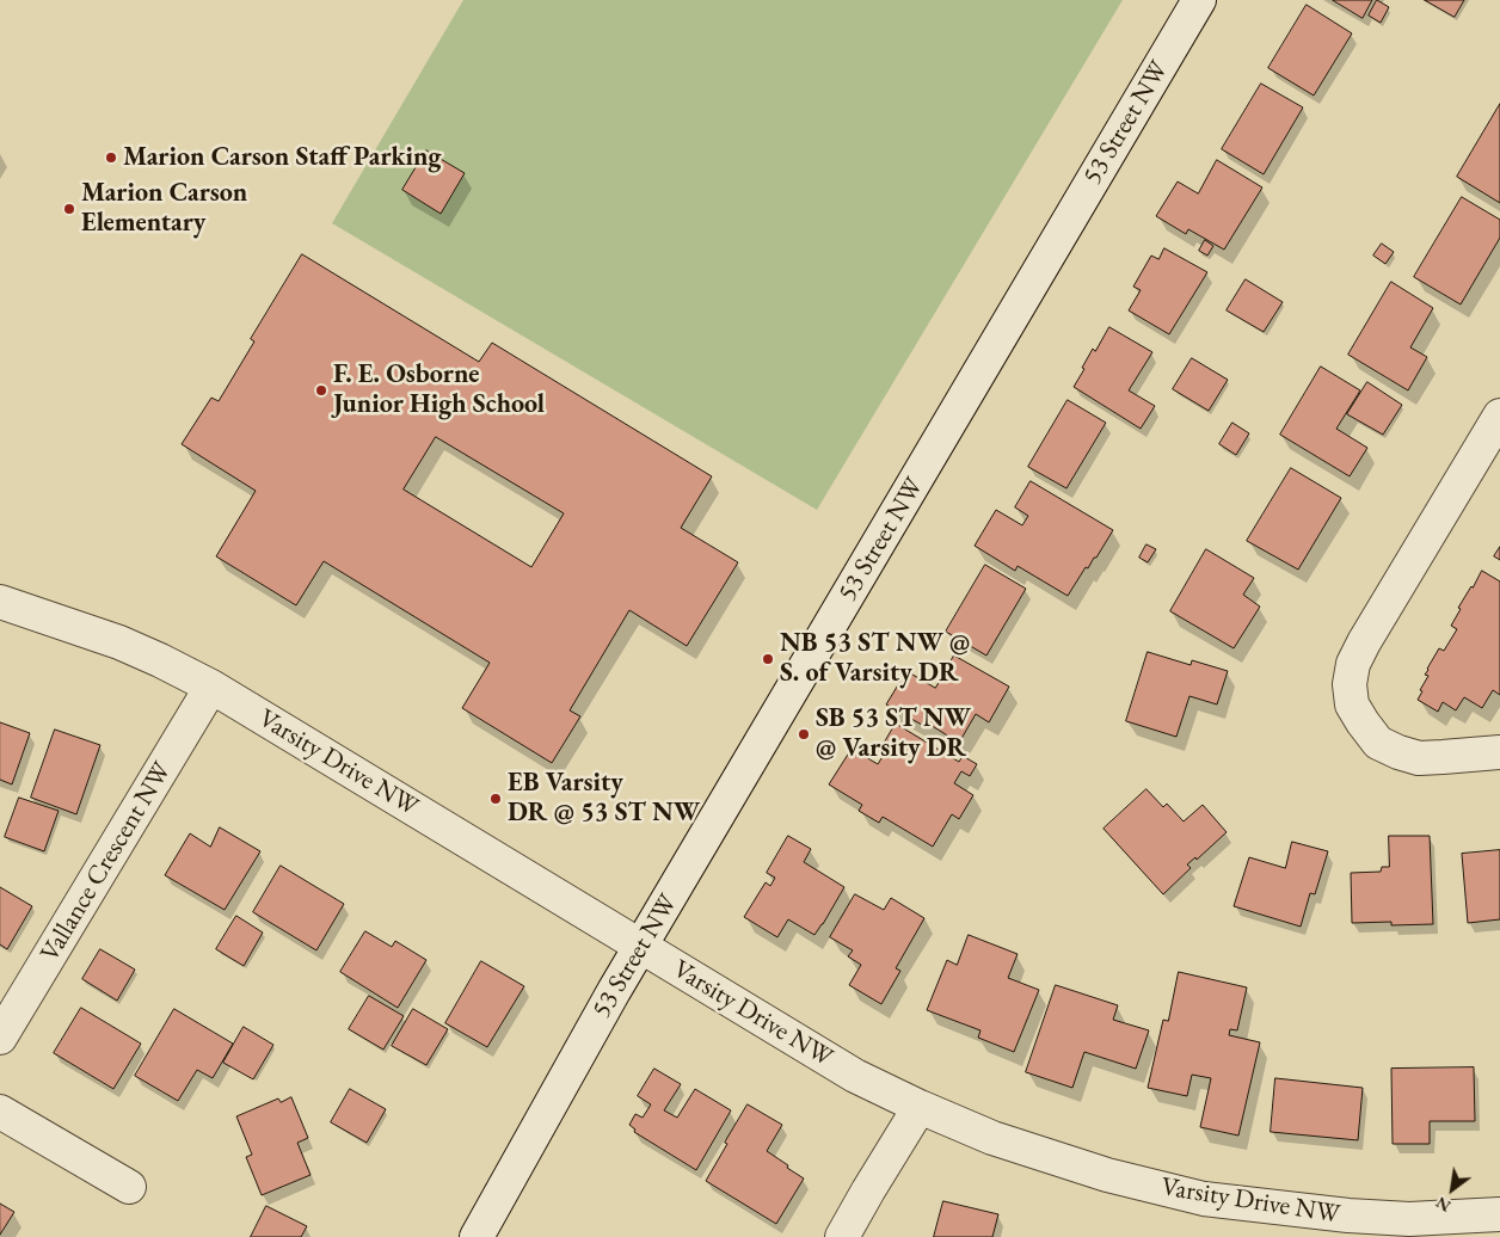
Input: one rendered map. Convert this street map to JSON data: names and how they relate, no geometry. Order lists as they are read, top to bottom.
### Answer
{
  "streets": {
    "street": ["53 Street NW", "Varsity Drive NW", "Vallance Crescent NW"]
  },
  "crossings": [
    ["53 Street NW", "Varsity Drive NW"],
    ["Varsity Drive NW", "Vallance Crescent NW"]
  ],
  "places": [
    "Marion Carson Staff Parking",
    "Marion Carson Elementary",
    "F. E. Osborne Junior High School",
    "NB 53 ST NW @ S. of Varsity DR",
    "SB 53 ST NW @ Varsity DR",
    "EB Varsity DR @ 53 ST NW"
  ],
  "north": "bottom left"
}
